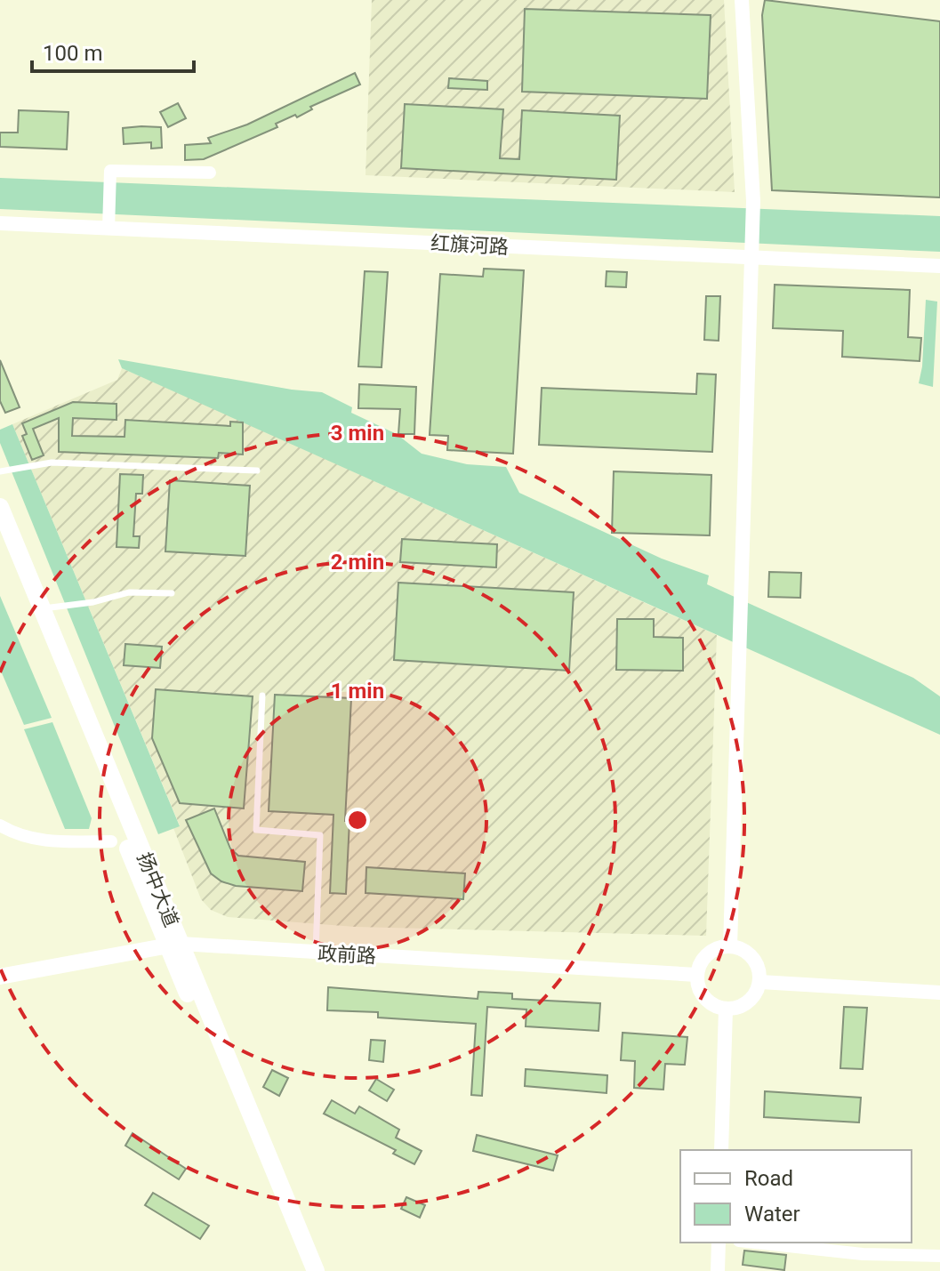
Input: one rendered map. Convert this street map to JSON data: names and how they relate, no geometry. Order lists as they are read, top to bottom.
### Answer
{
  "streets": {
    "main road": ["扬中大道", "政前路"],
    "street": ["红旗河路"]
  },
  "crossings": [
    ["扬中大道", "政前路"]
  ],
  "legend": ["Road", "Water"],
  "scale_bar": "100 m",
  "rings": ["3 min", "2 min", "1 min"]
}
